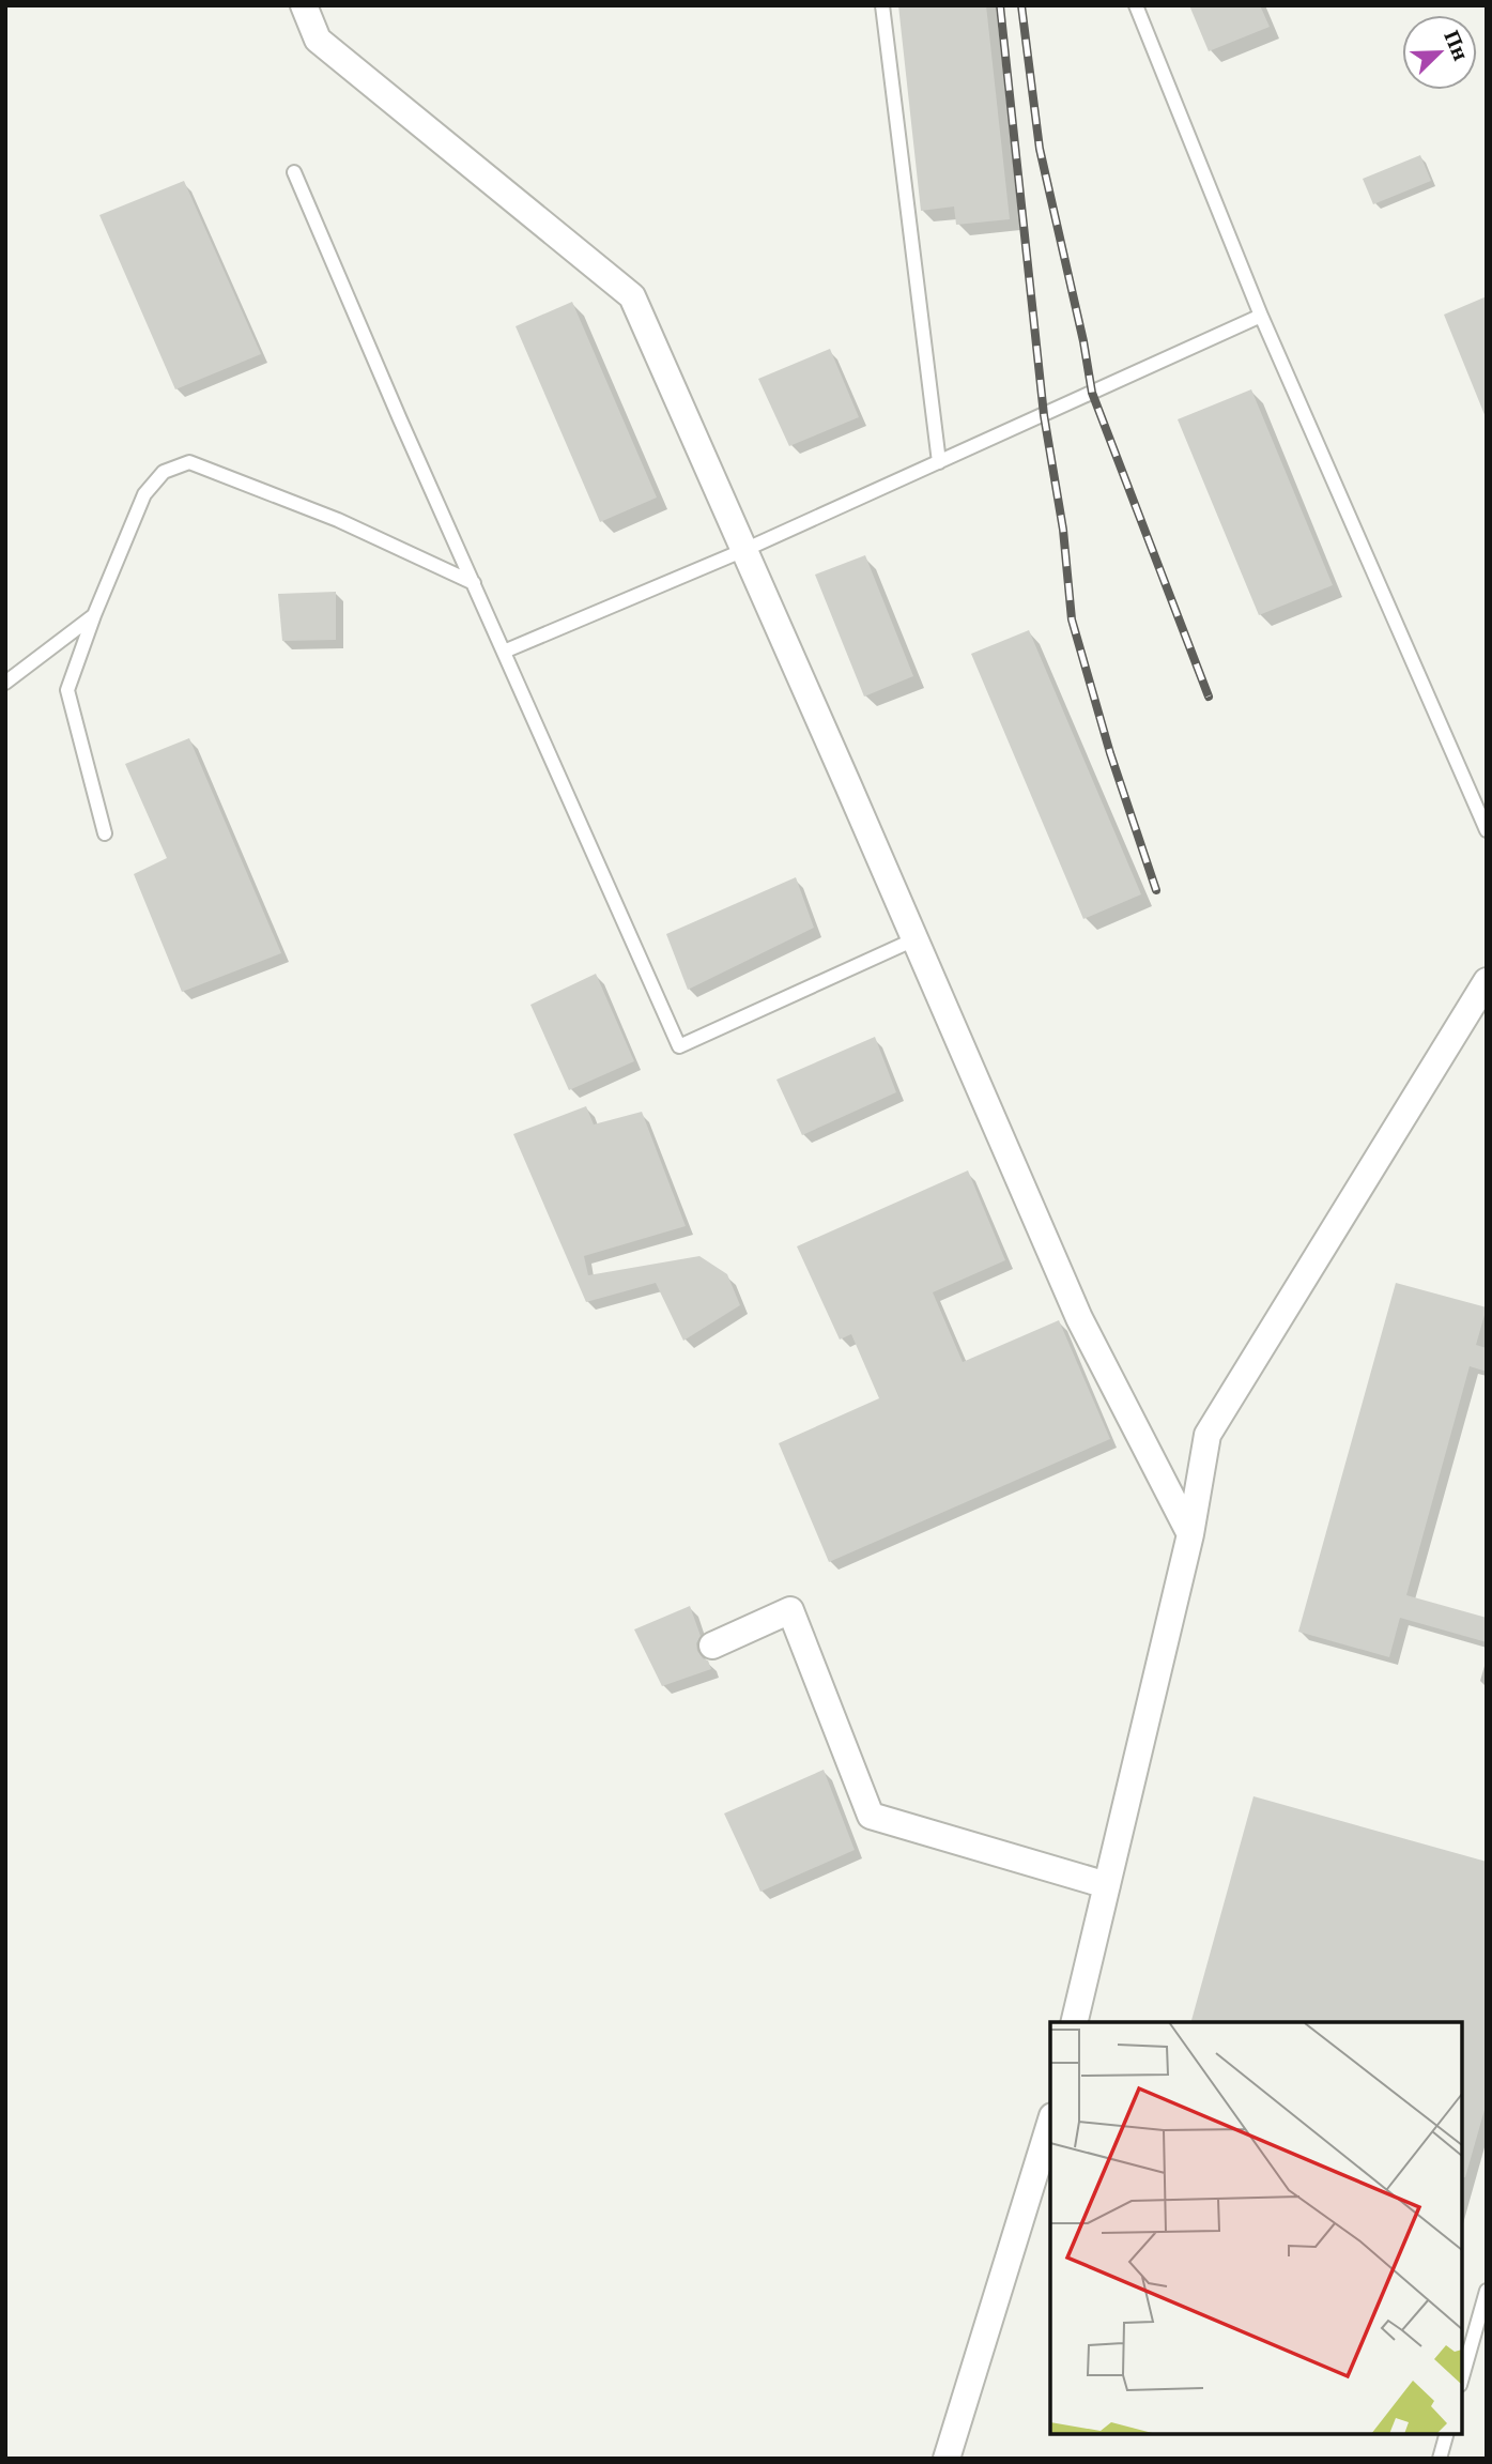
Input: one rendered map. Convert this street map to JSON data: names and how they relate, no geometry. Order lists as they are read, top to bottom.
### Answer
{
  "north": "top right"
}
